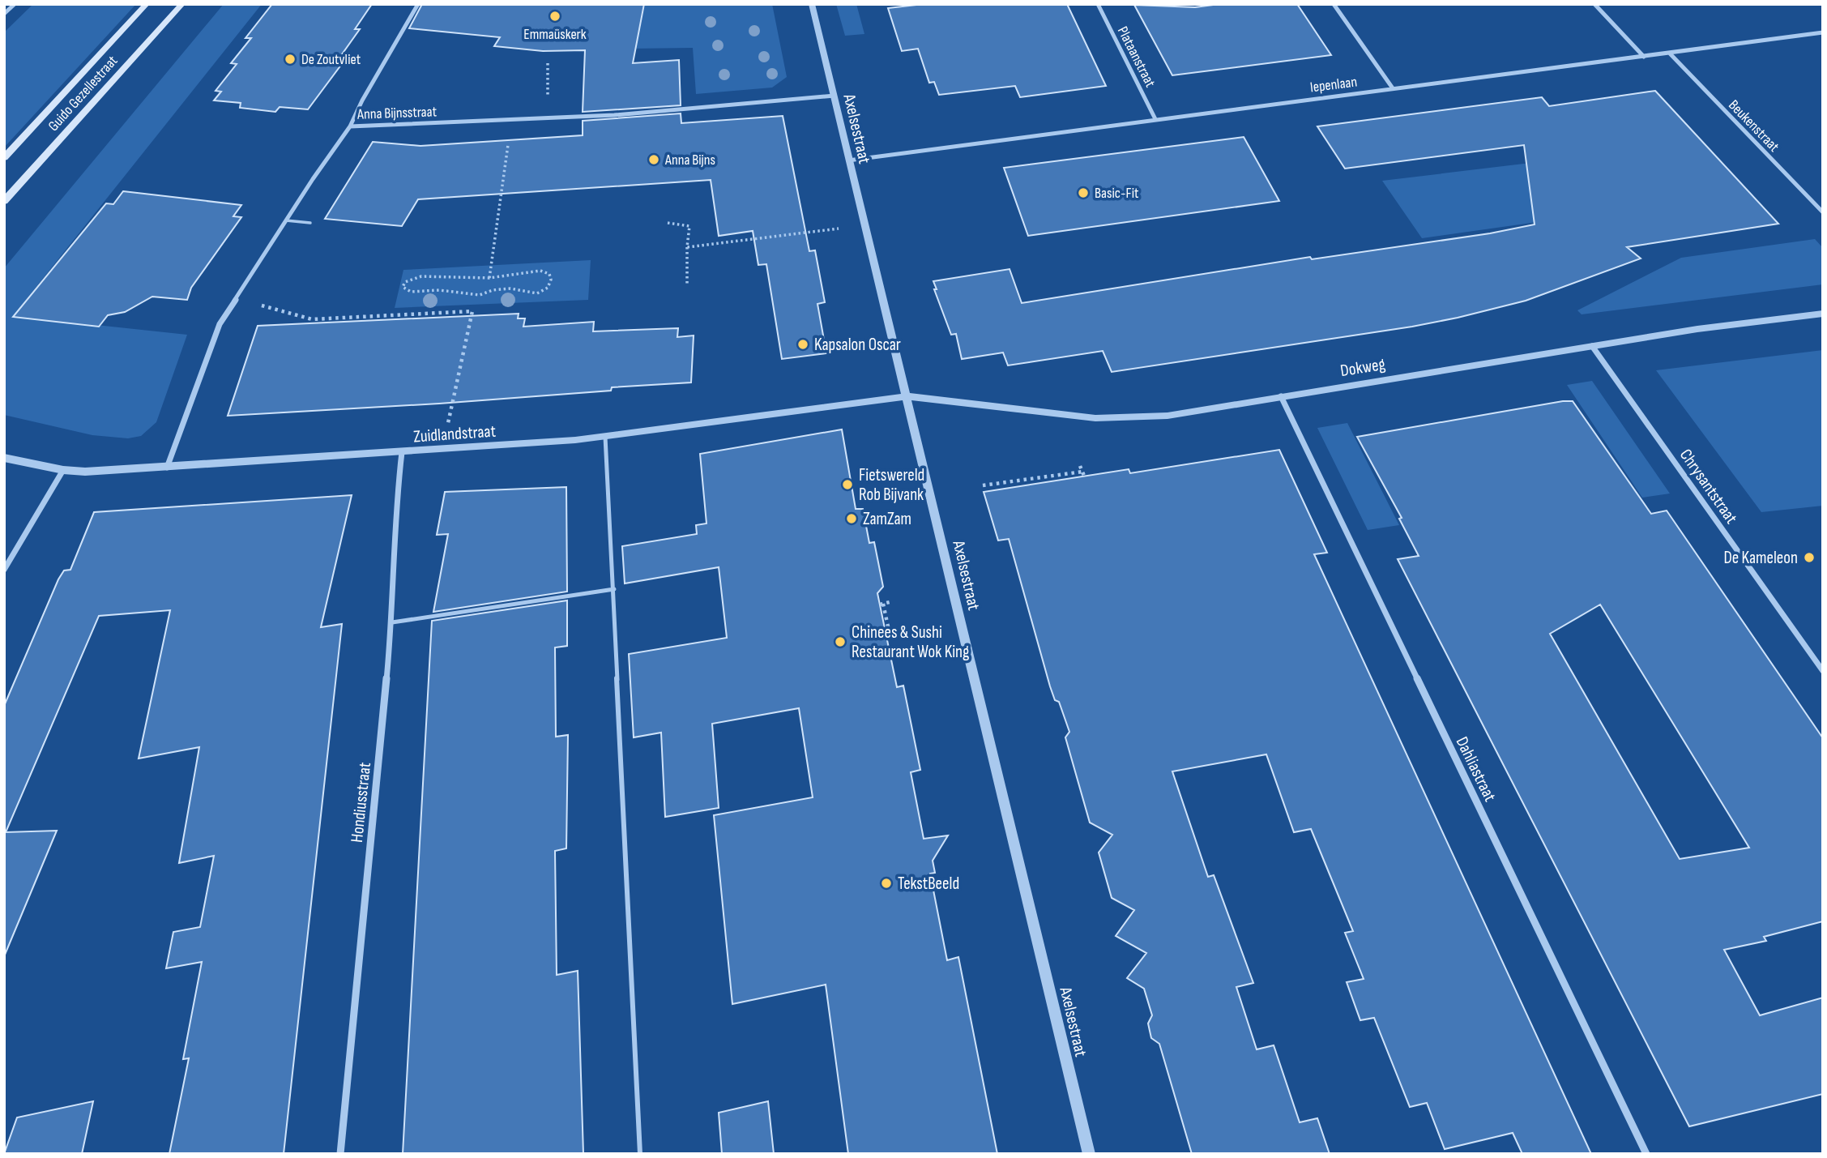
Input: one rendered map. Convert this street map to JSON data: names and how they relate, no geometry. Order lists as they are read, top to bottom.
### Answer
{
  "streets": {
    "main road": ["Guido Gezellestraat"],
    "street": [
      "Plataanstraat",
      "Iepenlaan",
      "Anna Bijnsstraat",
      "Beukenstraat",
      "Axelsestraat",
      "Dokweg",
      "Zuidlandstraat",
      "Chrysantstraat",
      "Dahliastraat",
      "Hondiusstraat"
    ]
  },
  "crossings": [
    ["Plataanstraat", "Iepenlaan"],
    ["Iepenlaan", "Beukenstraat"],
    ["Iepenlaan", "Axelsestraat"],
    ["Anna Bijnsstraat", "Axelsestraat"],
    ["Anna Bijnsstraat", "Zuidlandstraat"],
    ["Axelsestraat", "Dokweg"],
    ["Axelsestraat", "Zuidlandstraat"],
    ["Dokweg", "Zuidlandstraat"],
    ["Dokweg", "Chrysantstraat"],
    ["Dokweg", "Dahliastraat"],
    ["Zuidlandstraat", "Hondiusstraat"]
  ],
  "places": [
    "Emmaüskerk",
    "De Zoutvliet",
    "Anna Bijns",
    "Basic-Fit",
    "Kapsalon Oscar",
    "Fietswereld Rob Bijvank",
    "ZamZam",
    "De Kameleon",
    "Chinees & Sushi Restaurant Wok King",
    "TekstBeeld"
  ]
}
